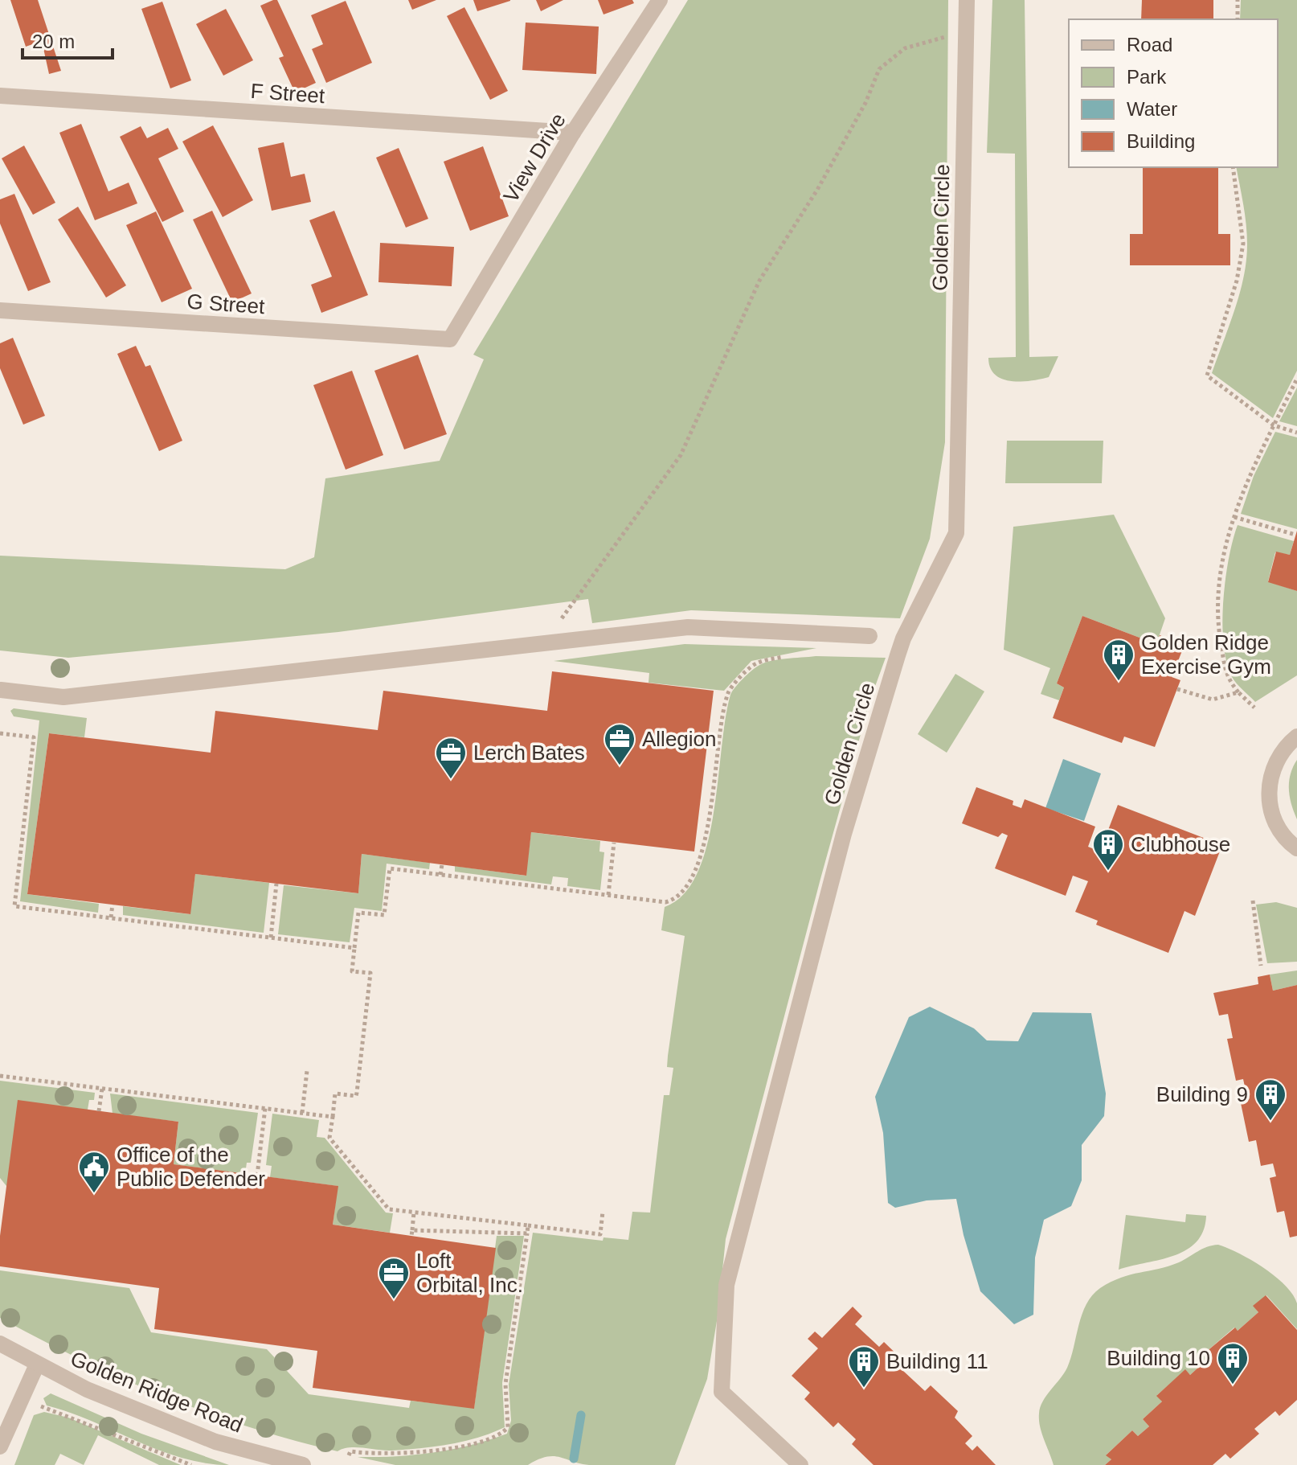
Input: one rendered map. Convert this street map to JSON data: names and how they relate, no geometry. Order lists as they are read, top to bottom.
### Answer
{
  "streets": {
    "street": [
      "F Street",
      "View Drive",
      "Golden Circle",
      "G Street",
      "Golden Ridge Road"
    ]
  },
  "crossings": [
    ["F Street", "View Drive"],
    ["View Drive", "G Street"]
  ],
  "places": {
    "building": [
      "Golden Ridge Exercise Gym",
      "Clubhouse",
      "Building 9",
      "Building 10",
      "Building 11"
    ],
    "office": ["Allegion", "Lerch Bates", "Loft Orbital, Inc."],
    "public building": ["Office of the Public Defender"]
  },
  "legend": [
    "Road",
    "Park",
    "Water",
    "Building"
  ],
  "scale_bar": "20 m"
}
